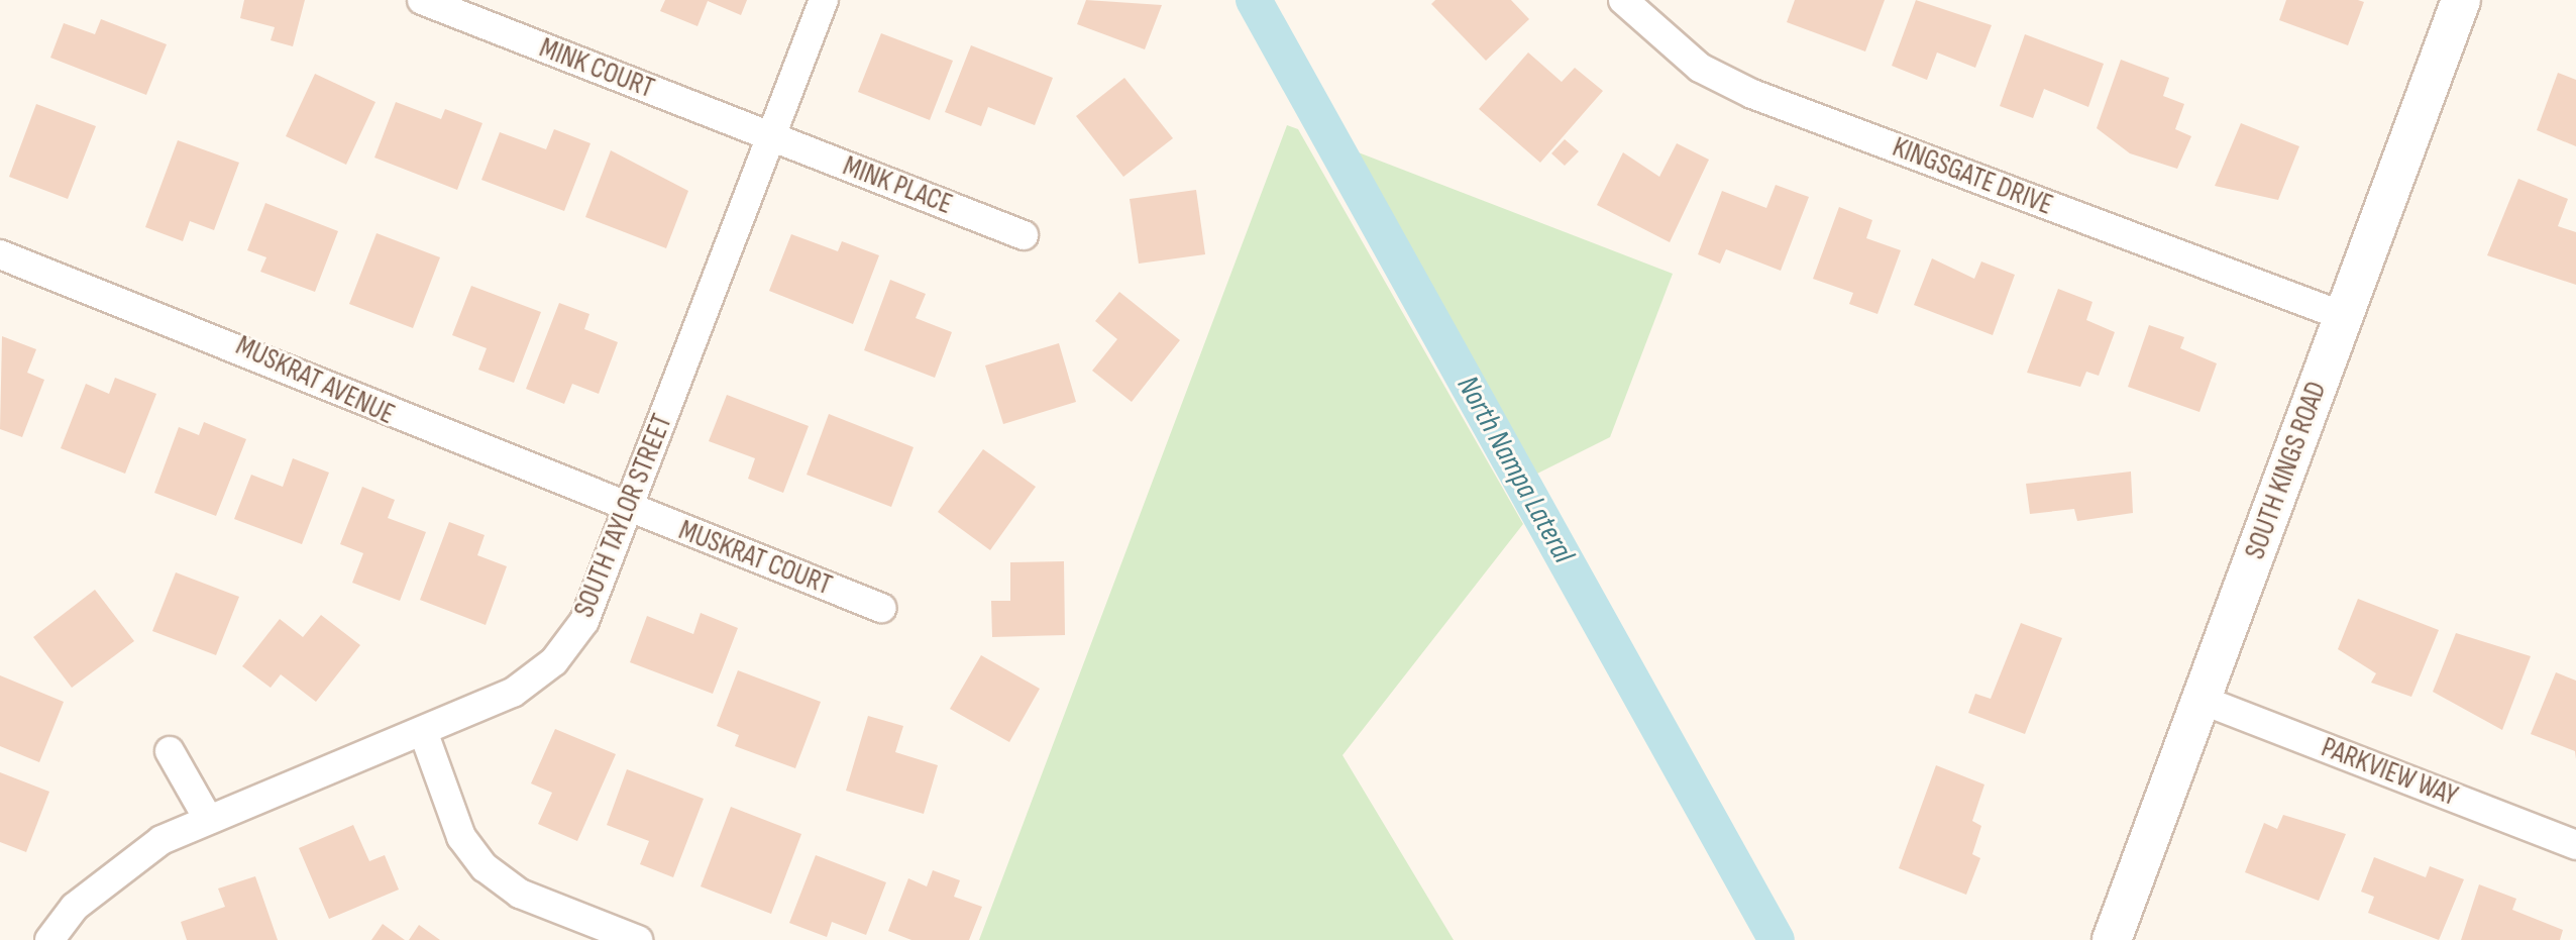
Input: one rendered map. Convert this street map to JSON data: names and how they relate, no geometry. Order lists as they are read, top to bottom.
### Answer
{
  "streets": {
    "main road": ["SOUTH KINGS ROAD"],
    "street": [
      "MINK COURT",
      "KINGSGATE DRIVE",
      "MINK PLACE",
      "MUSKRAT AVENUE",
      "SOUTH TAYLOR STREET",
      "MUSKRAT COURT",
      "PARKVIEW WAY"
    ]
  },
  "crossings": [
    ["MINK COURT", "MINK PLACE"],
    ["MINK COURT", "SOUTH TAYLOR STREET"],
    ["KINGSGATE DRIVE", "SOUTH KINGS ROAD"],
    ["MINK PLACE", "SOUTH TAYLOR STREET"],
    ["MUSKRAT AVENUE", "SOUTH TAYLOR STREET"],
    ["MUSKRAT AVENUE", "MUSKRAT COURT"],
    ["SOUTH KINGS ROAD", "PARKVIEW WAY"],
    ["SOUTH TAYLOR STREET", "MUSKRAT COURT"]
  ],
  "water": ["North Nampa Lateral"]
}
